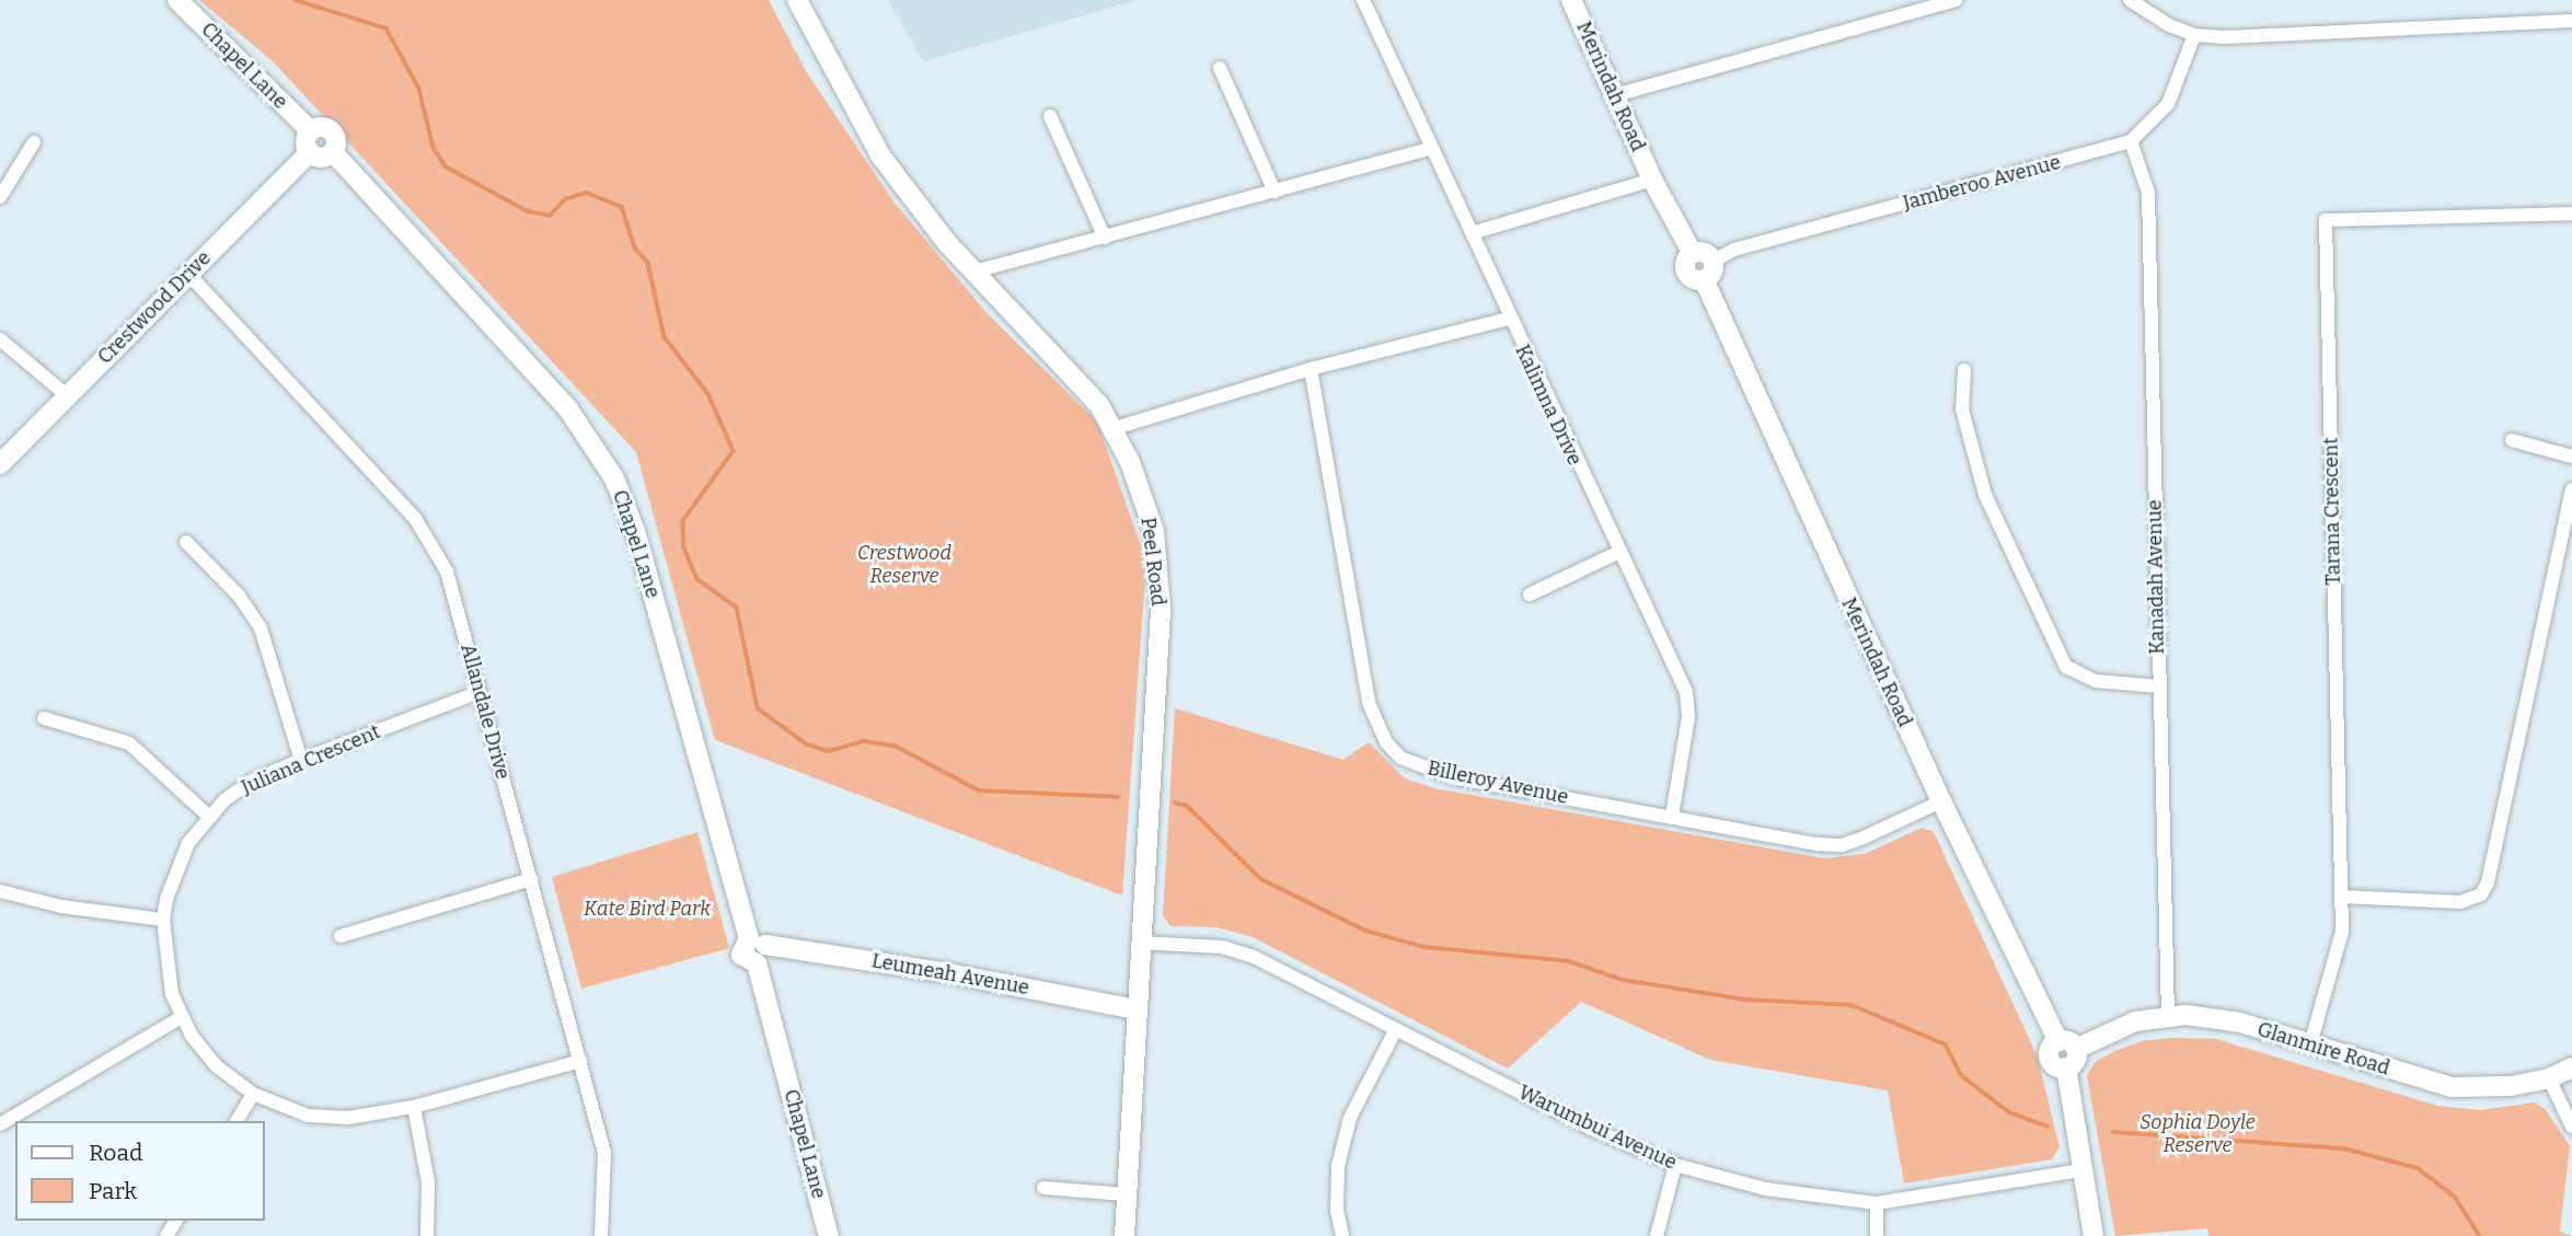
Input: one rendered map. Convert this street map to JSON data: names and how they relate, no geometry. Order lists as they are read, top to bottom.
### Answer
{
  "streets": {
    "main road": [
      "Chapel Lane",
      "Merindah Road",
      "Crestwood Drive",
      "Peel Road",
      "Leumeah Avenue",
      "Glanmire Road"
    ],
    "street": [
      "Jamberoo Avenue",
      "Kalimna Drive",
      "Tarana Crescent",
      "Kanadah Avenue",
      "Allandale Drive",
      "Juliana Crescent",
      "Billeroy Avenue",
      "Warumbui Avenue"
    ]
  },
  "crossings": [
    ["Chapel Lane", "Crestwood Drive"],
    ["Chapel Lane", "Leumeah Avenue"],
    ["Merindah Road", "Jamberoo Avenue"],
    ["Merindah Road", "Billeroy Avenue"],
    ["Merindah Road", "Glanmire Road"],
    ["Merindah Road", "Warumbui Avenue"],
    ["Jamberoo Avenue", "Kanadah Avenue"],
    ["Crestwood Drive", "Allandale Drive"],
    ["Kalimna Drive", "Billeroy Avenue"],
    ["Tarana Crescent", "Glanmire Road"],
    ["Peel Road", "Leumeah Avenue"],
    ["Peel Road", "Warumbui Avenue"],
    ["Kanadah Avenue", "Glanmire Road"],
    ["Allandale Drive", "Juliana Crescent"]
  ],
  "parks": ["Crestwood Reserve", "Kate Bird Park", "Sophia Doyle Reserve"],
  "legend": ["Road", "Park"]
}
